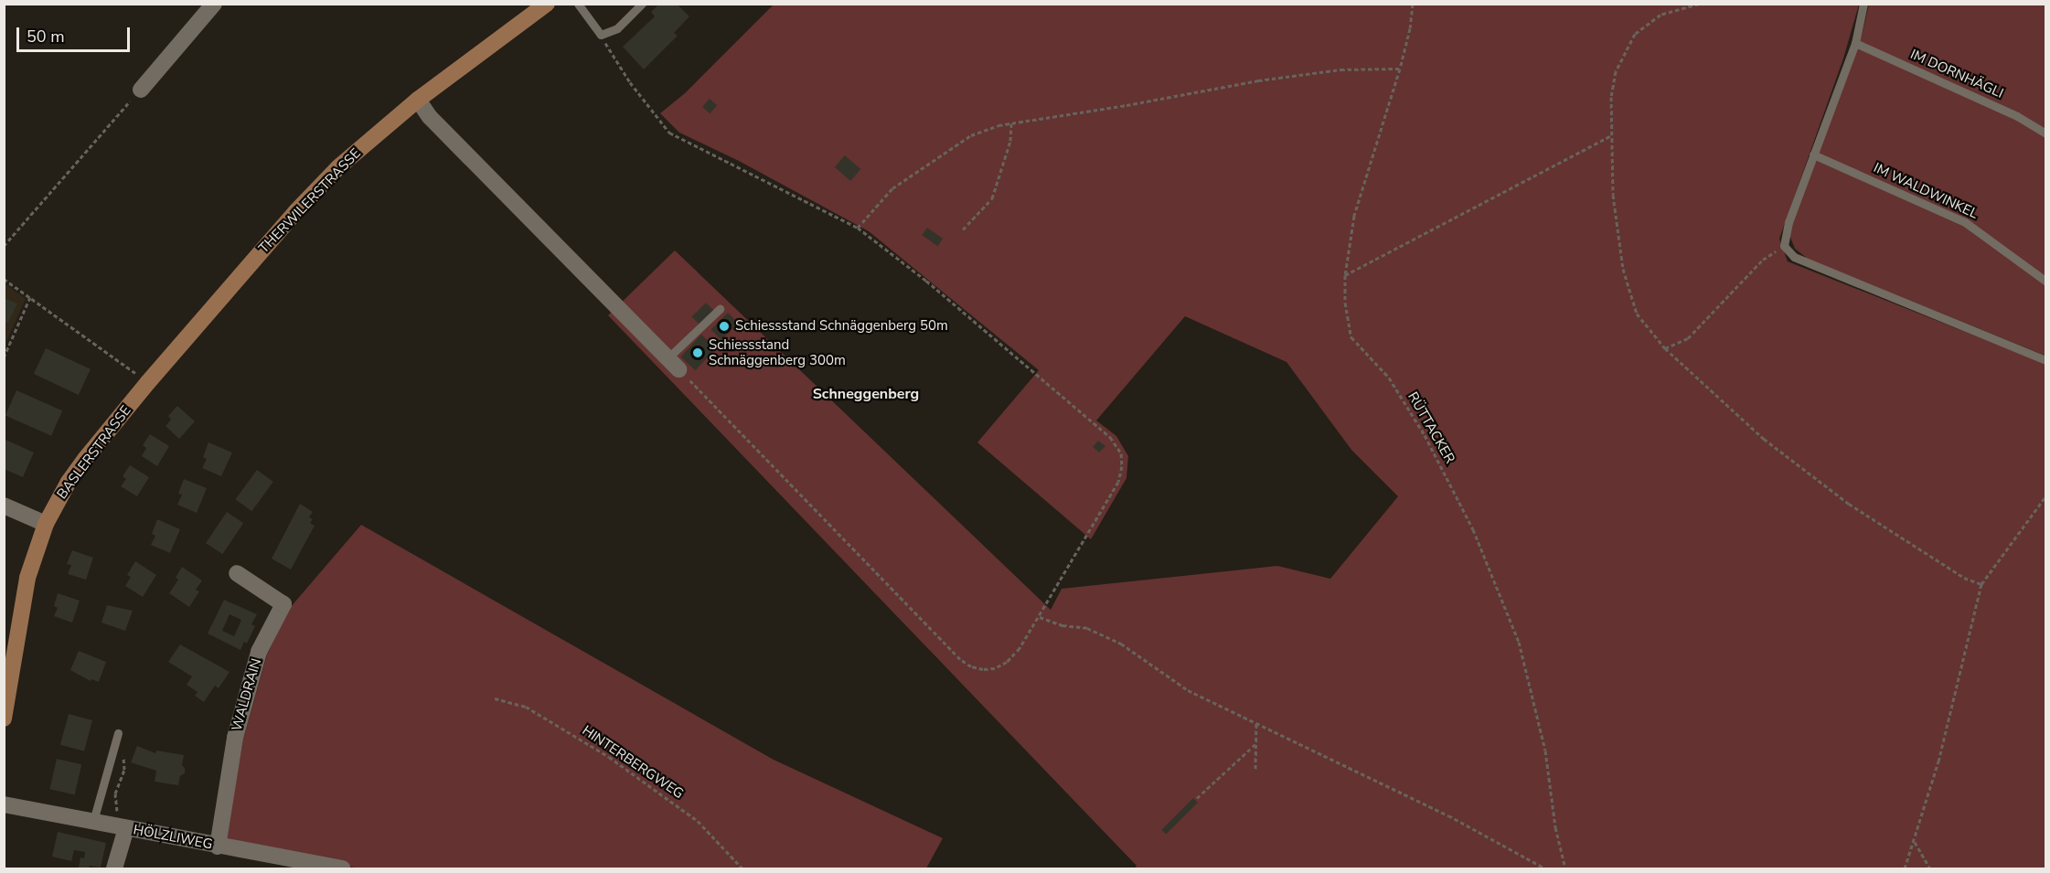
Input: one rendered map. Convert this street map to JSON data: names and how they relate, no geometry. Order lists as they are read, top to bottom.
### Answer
{
  "streets": {
    "main road": ["THERWILERSTRASSE", "BASLERSTRASSE"],
    "street": ["WALDRAIN", "HÖLZLIWEG"],
    "lane": ["IM DORNHÄGLI", "IM WALDWINKEL"],
    "path": ["RÜTTACKER", "HINTERBERGWEG"]
  },
  "crossings": [
    ["THERWILERSTRASSE", "BASLERSTRASSE"],
    ["WALDRAIN", "HÖLZLIWEG"]
  ],
  "districts": ["Schneggenberg"],
  "places": ["Schiessstand Schnäggenberg 50m", "Schiessstand Schnäggenberg 300m"],
  "scale_bar": "50 m"
}
